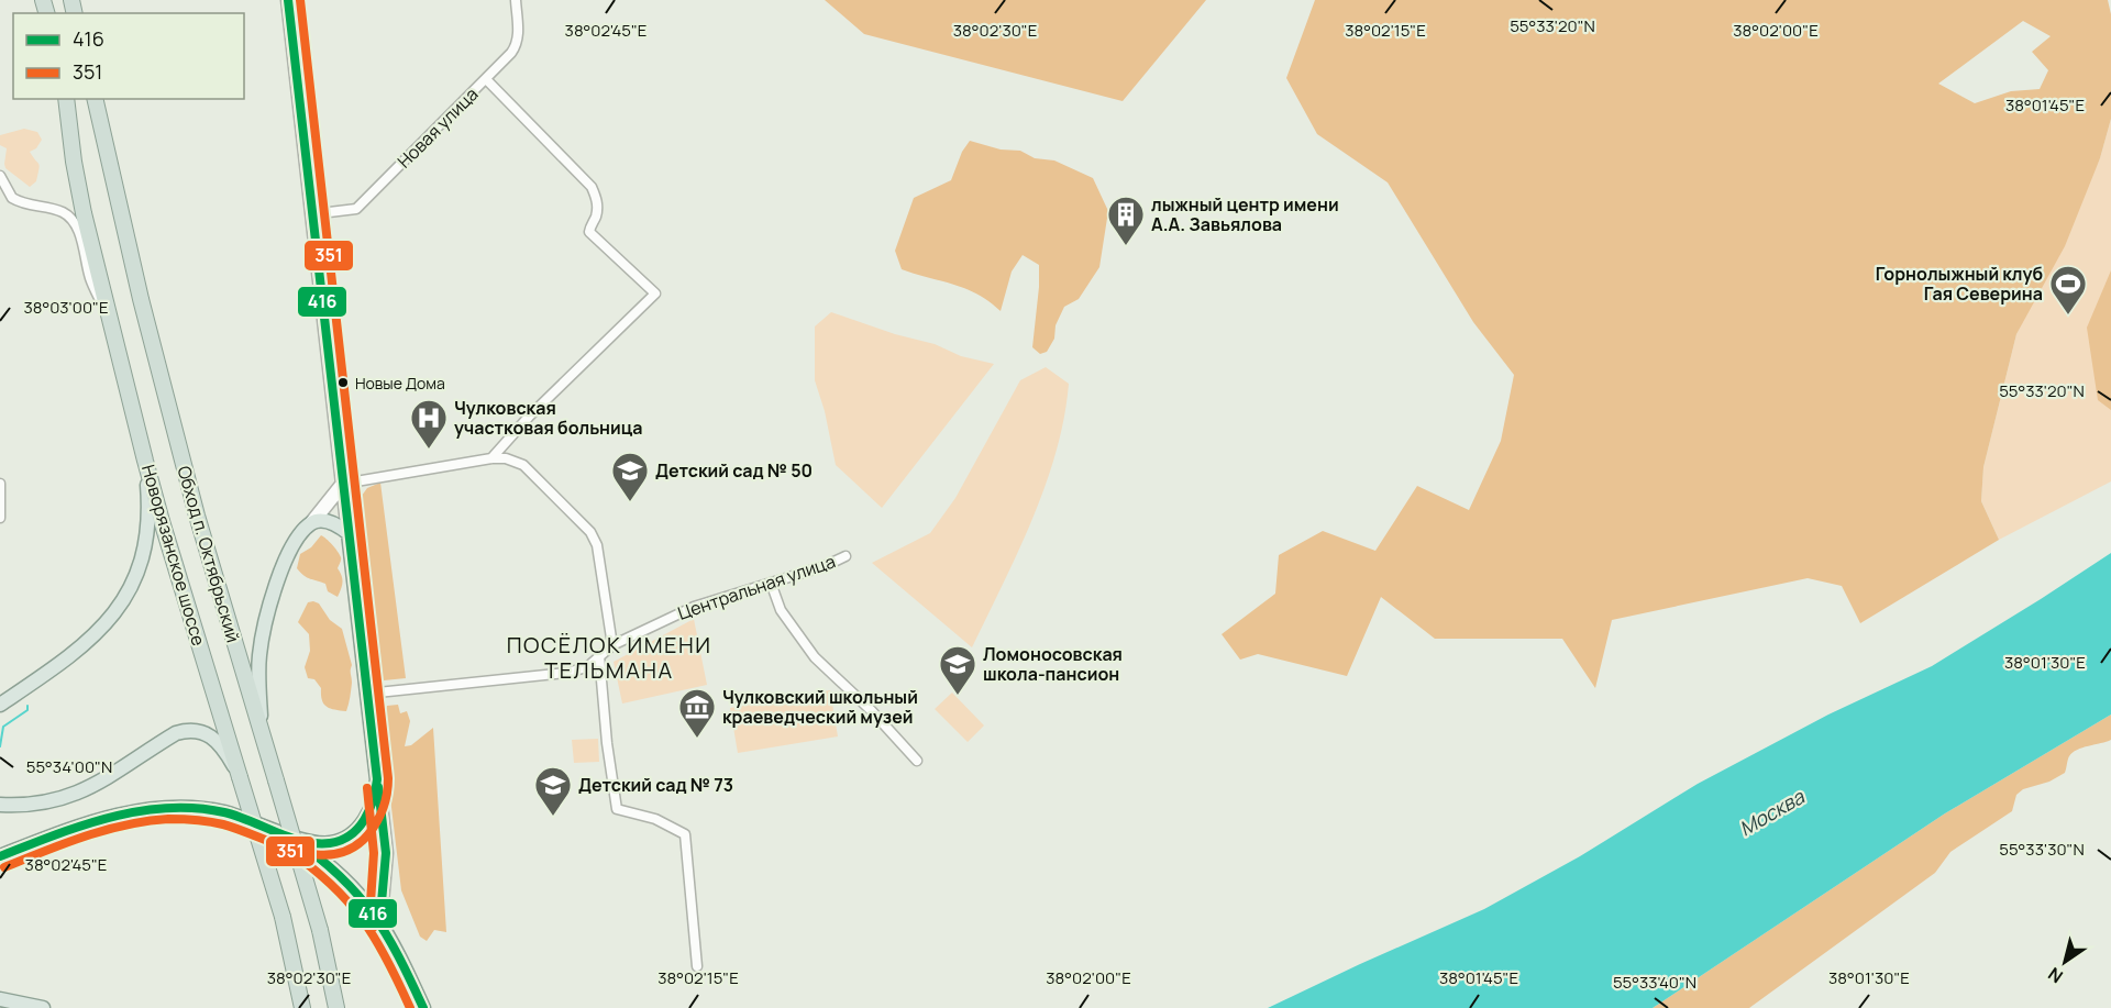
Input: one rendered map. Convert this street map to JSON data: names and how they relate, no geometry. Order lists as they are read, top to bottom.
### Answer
{
  "streets": {
    "highway": ["Обход п. Октябрьский", "Новорязанское шоссе"],
    "street": ["Новая улица", "Центральная улица"]
  },
  "districts": ["ПОСЁЛОК ИМЕНИ ТЕЛЬМАНА"],
  "water": ["Москва"],
  "places": {
    "building": ["лыжный центр имени А.А. Завьялова"],
    "sports": ["Горнолыжный клуб Гая Северина"],
    "other": ["Новые Дома"],
    "hospital": ["Чулковская участковая больница"],
    "school or university": ["Детский сад № 50", "Ломоносовская школа-пансион", "Детский сад № 73"],
    "museum": ["Чулковский школьный краеведческий музей"]
  },
  "lines": ["transit line 416", "transit line 351"],
  "legend": ["416", "351"],
  "north": "bottom left",
  "coordinates": [
    "55°33'20\"N",
    "38°02'45\"E",
    "38°02'30\"E",
    "38°02'15\"E",
    "38°02'00\"E",
    "38°01'45\"E",
    "38°03'00\"E",
    "38°01'30\"E",
    "55°34'00\"N",
    "55°33'30\"N",
    "55°33'40\"N"
  ]
}
